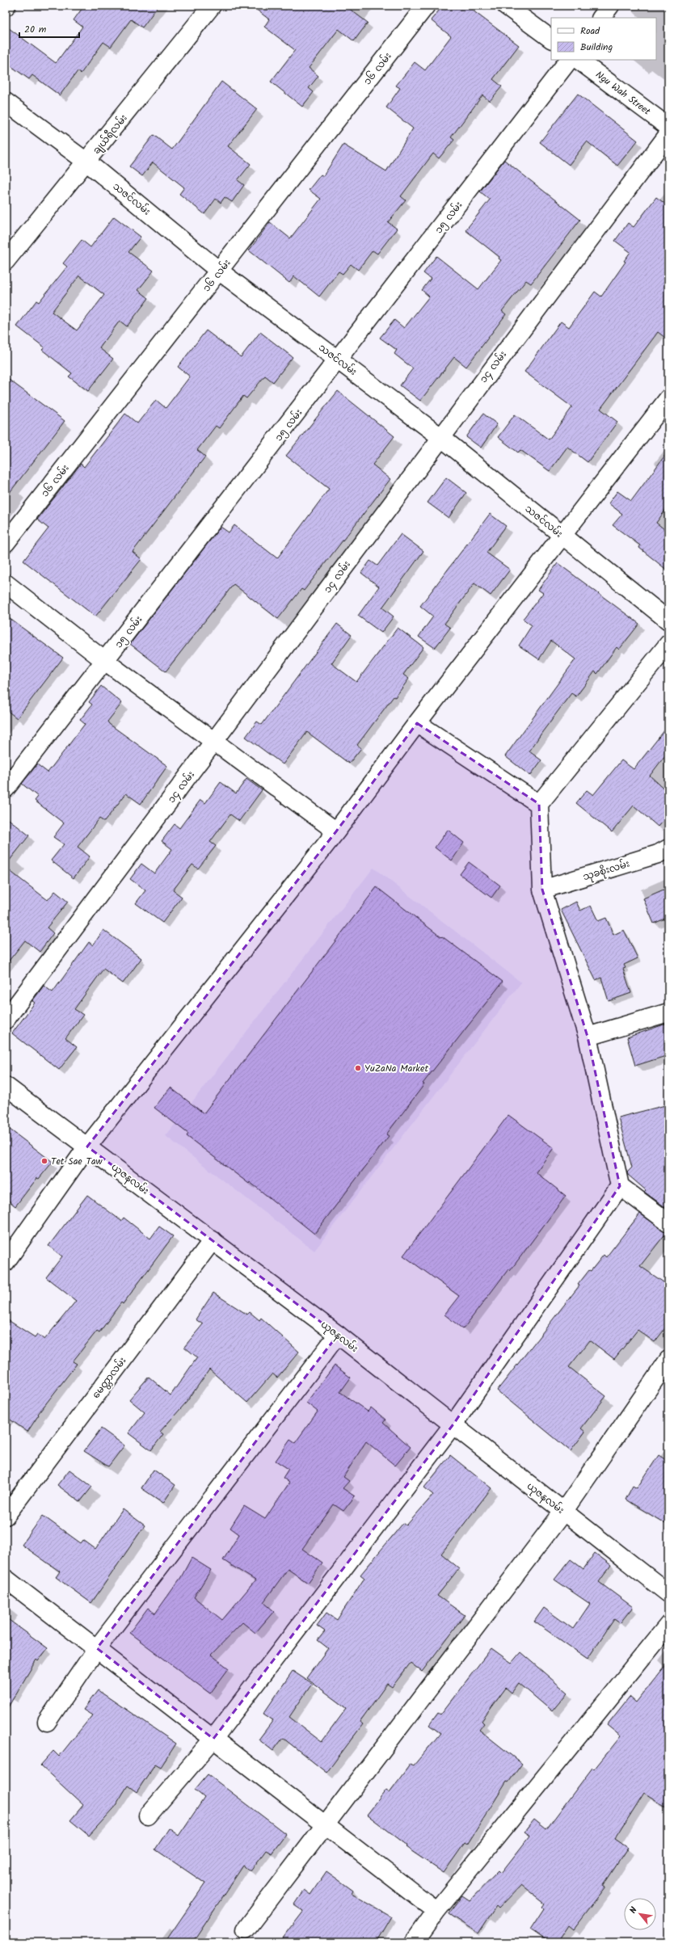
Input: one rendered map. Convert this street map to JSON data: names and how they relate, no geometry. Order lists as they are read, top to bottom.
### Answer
{
  "streets": {
    "street": [
      "၁၆ လမ်း",
      "Ngu Wah Street",
      "ချယ်ရီလမ်း",
      "သဇင်လမ်း",
      "၁၅ လမ်း",
      "၁၄ လမ်း",
      "သုခစိုးလမ်း",
      "ယုဇနလမ်း",
      "မေတ္တာလမ်း"
    ]
  },
  "crossings": [
    ["၁၆ လမ်း", "သဇင်လမ်း"],
    ["ချယ်ရီလမ်း", "သဇင်လမ်း"],
    ["သဇင်လမ်း", "၁၅ လမ်း"],
    ["သဇင်လမ်း", "၁၄ လမ်း"],
    ["ယုဇနလမ်း", "မေတ္တာလမ်း"]
  ],
  "places": ["YuZaNa Market", "Tet Sae Taw"],
  "legend": ["Road", "Building"],
  "scale_bar": "20 m",
  "north": "top left"
}
